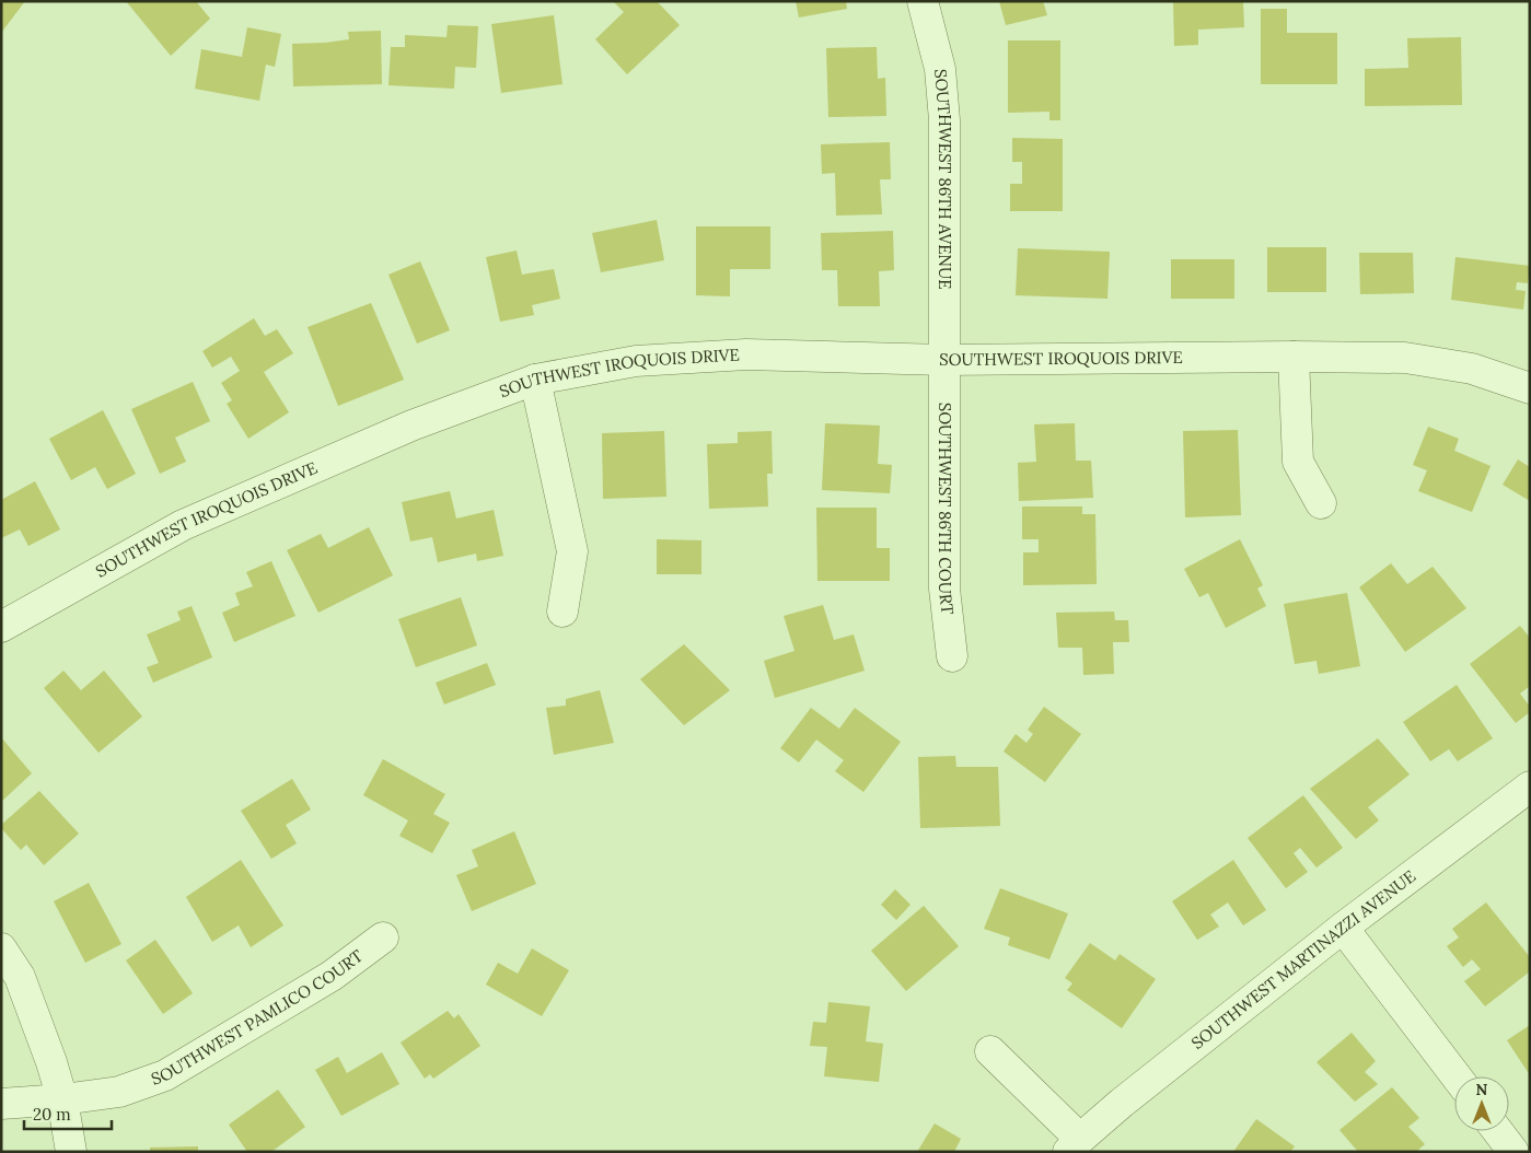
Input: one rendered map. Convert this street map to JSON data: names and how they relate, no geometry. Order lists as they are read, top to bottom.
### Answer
{
  "streets": {
    "street": [
      "SOUTHWEST 86TH AVENUE",
      "SOUTHWEST IROQUOIS DRIVE",
      "SOUTHWEST 86TH COURT",
      "SOUTHWEST MARTINAZZI AVENUE",
      "SOUTHWEST PAMLICO COURT"
    ]
  },
  "crossings": [
    ["SOUTHWEST 86TH AVENUE", "SOUTHWEST IROQUOIS DRIVE"],
    ["SOUTHWEST 86TH AVENUE", "SOUTHWEST 86TH COURT"],
    ["SOUTHWEST IROQUOIS DRIVE", "SOUTHWEST 86TH COURT"]
  ],
  "scale_bar": "20 m",
  "north": "top"
}
